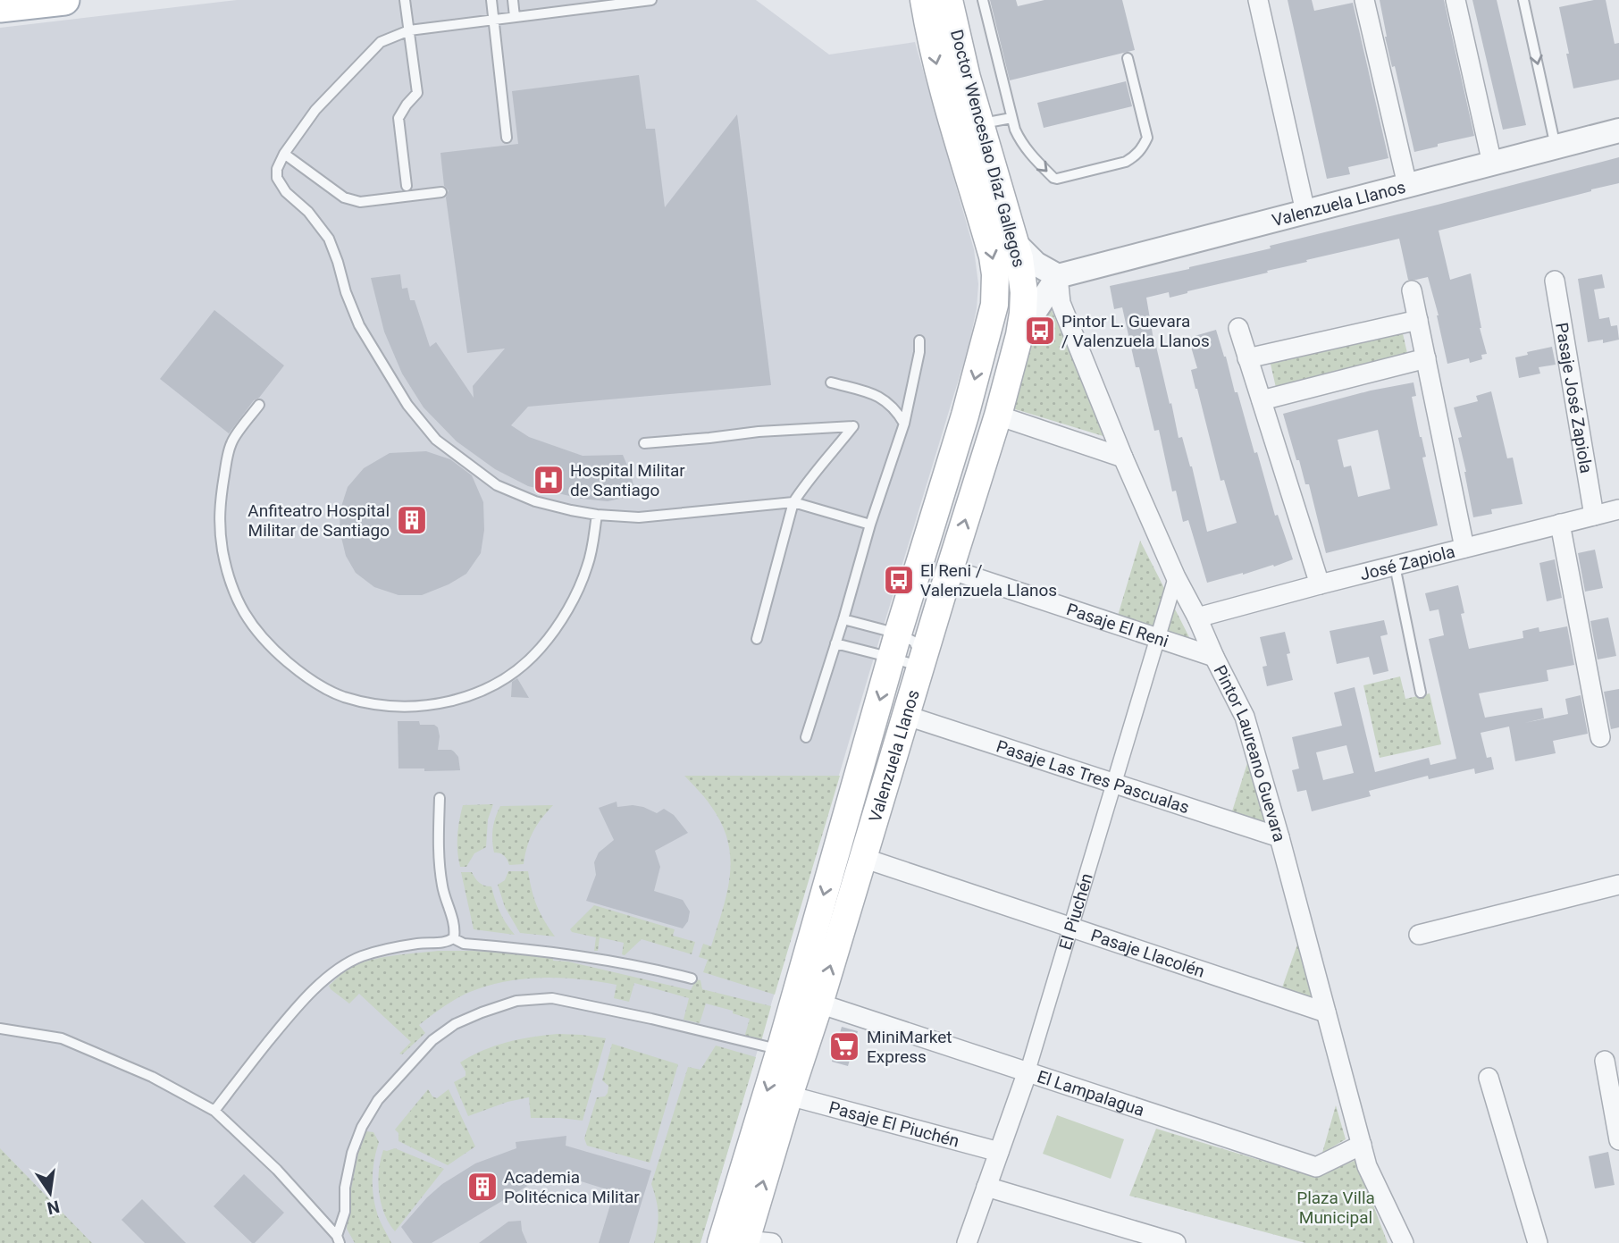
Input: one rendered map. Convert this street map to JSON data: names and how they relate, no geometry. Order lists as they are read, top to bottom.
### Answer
{
  "streets": {
    "main road": ["Doctor Wenceslao Díaz Gallegos", "Valenzuela Llanos"],
    "street": [
      "Pasaje José Zapiola",
      "José Zapiola",
      "Pasaje El Reni",
      "Pintor Laureano Guevara",
      "Pasaje Las Tres Pascualas",
      "El Piuchén",
      "Pasaje Llacolén",
      "El Lampalagua",
      "Pasaje El Piuchén"
    ]
  },
  "crossings": [
    ["Doctor Wenceslao Díaz Gallegos", "Valenzuela Llanos"],
    ["Valenzuela Llanos", "Pasaje El Reni"],
    ["Valenzuela Llanos", "Pintor Laureano Guevara"],
    ["Valenzuela Llanos", "Pasaje Las Tres Pascualas"],
    ["Valenzuela Llanos", "Pasaje Llacolén"],
    ["Valenzuela Llanos", "El Lampalagua"],
    ["Valenzuela Llanos", "Pasaje El Piuchén"],
    ["Pasaje José Zapiola", "José Zapiola"],
    ["José Zapiola", "Pintor Laureano Guevara"],
    ["Pasaje El Reni", "Pintor Laureano Guevara"],
    ["Pasaje El Reni", "El Piuchén"],
    ["Pintor Laureano Guevara", "Pasaje Las Tres Pascualas"],
    ["Pintor Laureano Guevara", "El Piuchén"],
    ["Pintor Laureano Guevara", "Pasaje Llacolén"],
    ["Pintor Laureano Guevara", "El Lampalagua"],
    ["Pasaje Las Tres Pascualas", "El Piuchén"],
    ["El Piuchén", "Pasaje Llacolén"],
    ["El Piuchén", "El Lampalagua"],
    ["El Piuchén", "Pasaje El Piuchén"]
  ],
  "parks": ["Plaza Villa Municipal"],
  "places": {
    "bus stop": ["Pintor L. Guevara / Valenzuela Llanos", "El Reni / Valenzuela Llanos"],
    "hospital": ["Hospital Militar de Santiago"],
    "building": ["Anfiteatro Hospital Militar de Santiago", "Academia Politécnica Militar"],
    "supermarket": ["MiniMarket Express"]
  },
  "north": "bottom"
}
